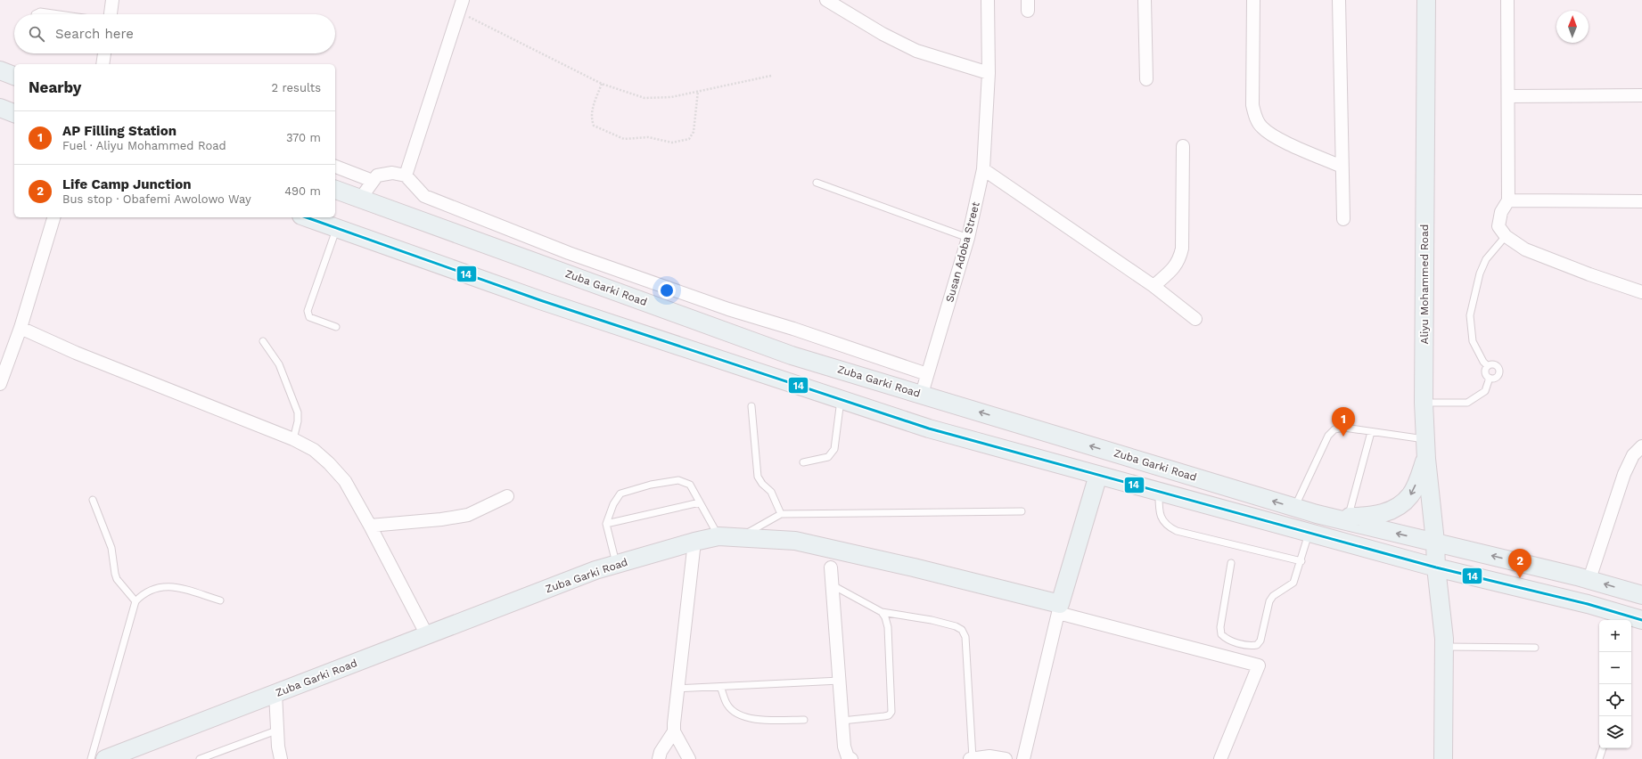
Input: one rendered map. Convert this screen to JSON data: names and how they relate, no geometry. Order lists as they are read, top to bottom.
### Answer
{
  "streets": {
    "main road": ["Aliyu Mohammed Road", "Zuba Garki Road"],
    "street": ["Susan Adoba Street"]
  },
  "crossings": [
    ["Susan Adoba Street", "Zuba Garki Road"],
    ["Aliyu Mohammed Road", "Zuba Garki Road"]
  ],
  "lines": ["transit line 14"],
  "north": "top",
  "page": {
    "search": "Search here",
    "heading": ["Nearby", "2 results"],
    "list": [
      {
        "mark": "1",
        "name": "AP Filling Station",
        "note": "Fuel · Aliyu Mohammed Road",
        "value": "370 m"
      },
      {
        "mark": "2",
        "name": "Life Camp Junction",
        "note": "Bus stop · Obafemi Awolowo Way",
        "value": "490 m"
      }
    ],
    "pins": ["1", "2"],
    "map_buttons": ["+", "−"]
  }
}
